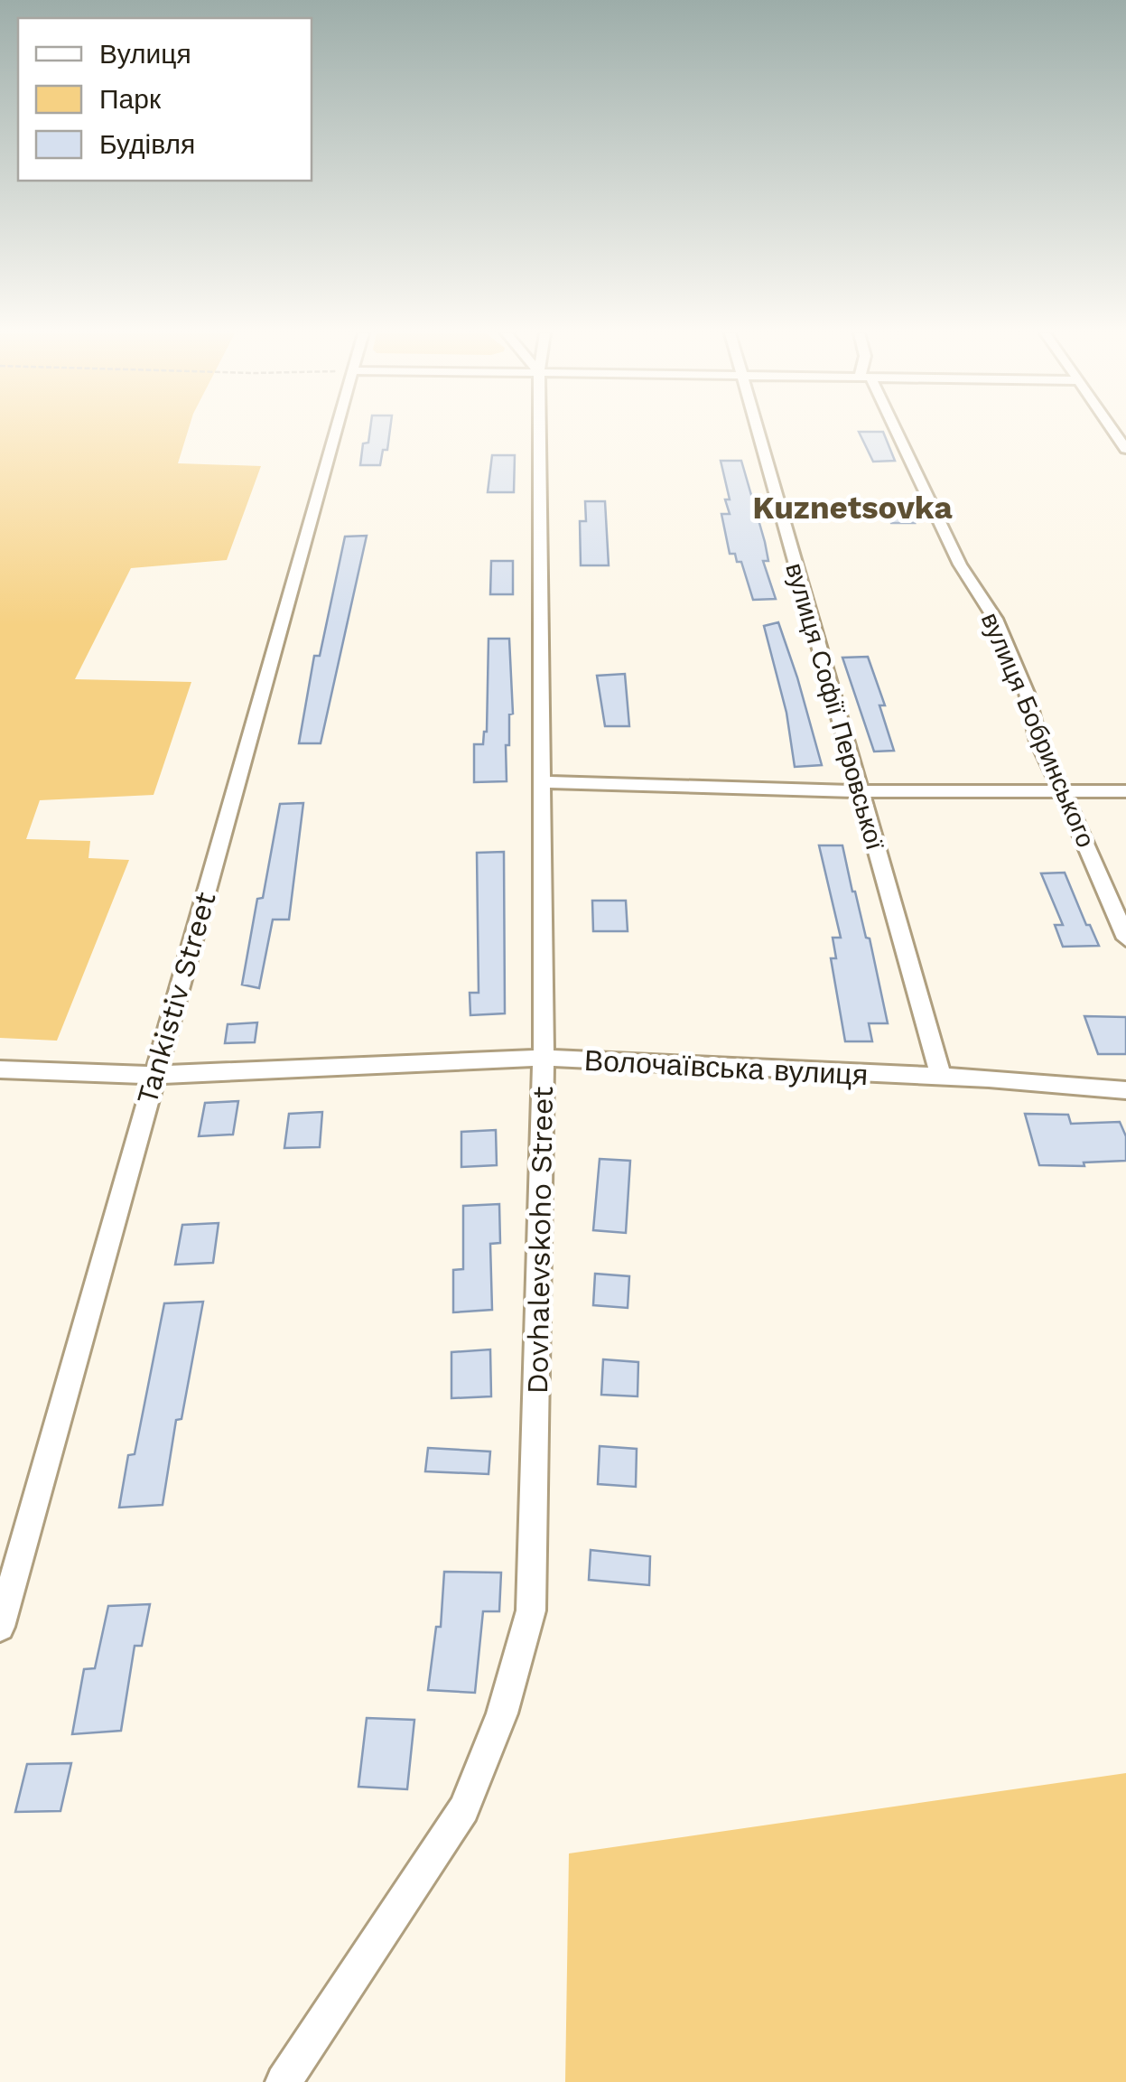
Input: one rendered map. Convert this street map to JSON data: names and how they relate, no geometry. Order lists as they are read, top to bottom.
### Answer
{
  "streets": {
    "street": [
      "вулиця Софії Перовської",
      "вулиця Бобринського",
      "Tankistiv Street",
      "Волочаївська вулиця",
      "Dovhalevskoho Street"
    ]
  },
  "crossings": [
    ["вулиця Софії Перовської", "Волочаївська вулиця"],
    ["Tankistiv Street", "Волочаївська вулиця"],
    ["Волочаївська вулиця", "Dovhalevskoho Street"]
  ],
  "districts": ["Kuznetsovka"],
  "legend": ["Вулиця", "Парк", "Будівля"]
}
